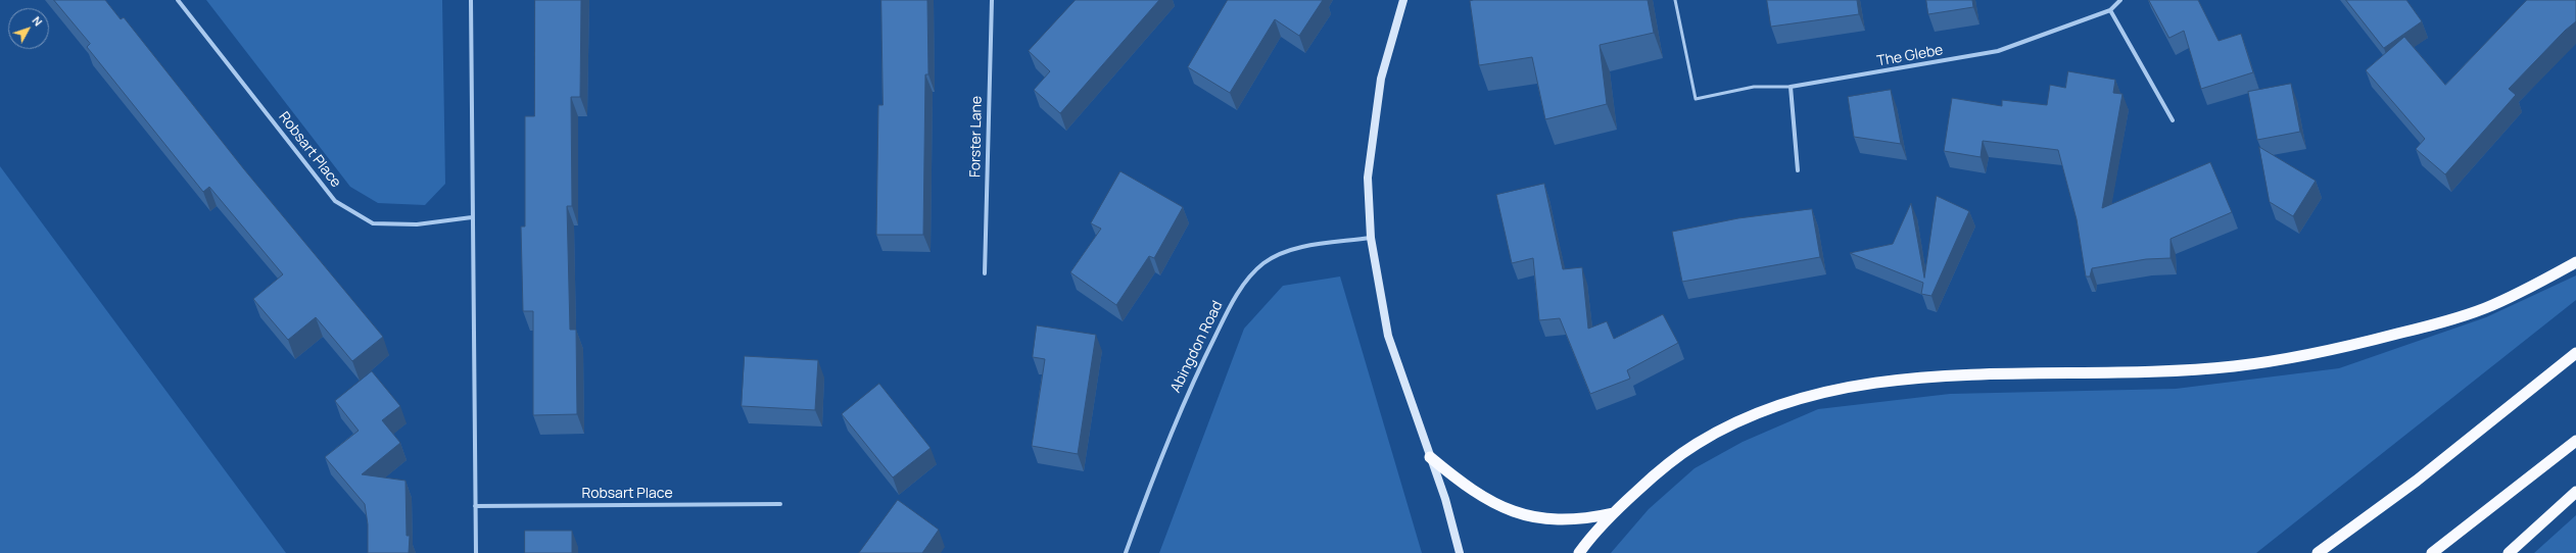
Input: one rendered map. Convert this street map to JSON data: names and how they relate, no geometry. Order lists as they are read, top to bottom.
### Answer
{
  "streets": {
    "street": [
      "The Glebe",
      "Forster Lane",
      "Robsart Place",
      "Abingdon Road"
    ]
  },
  "north": "top right"
}
